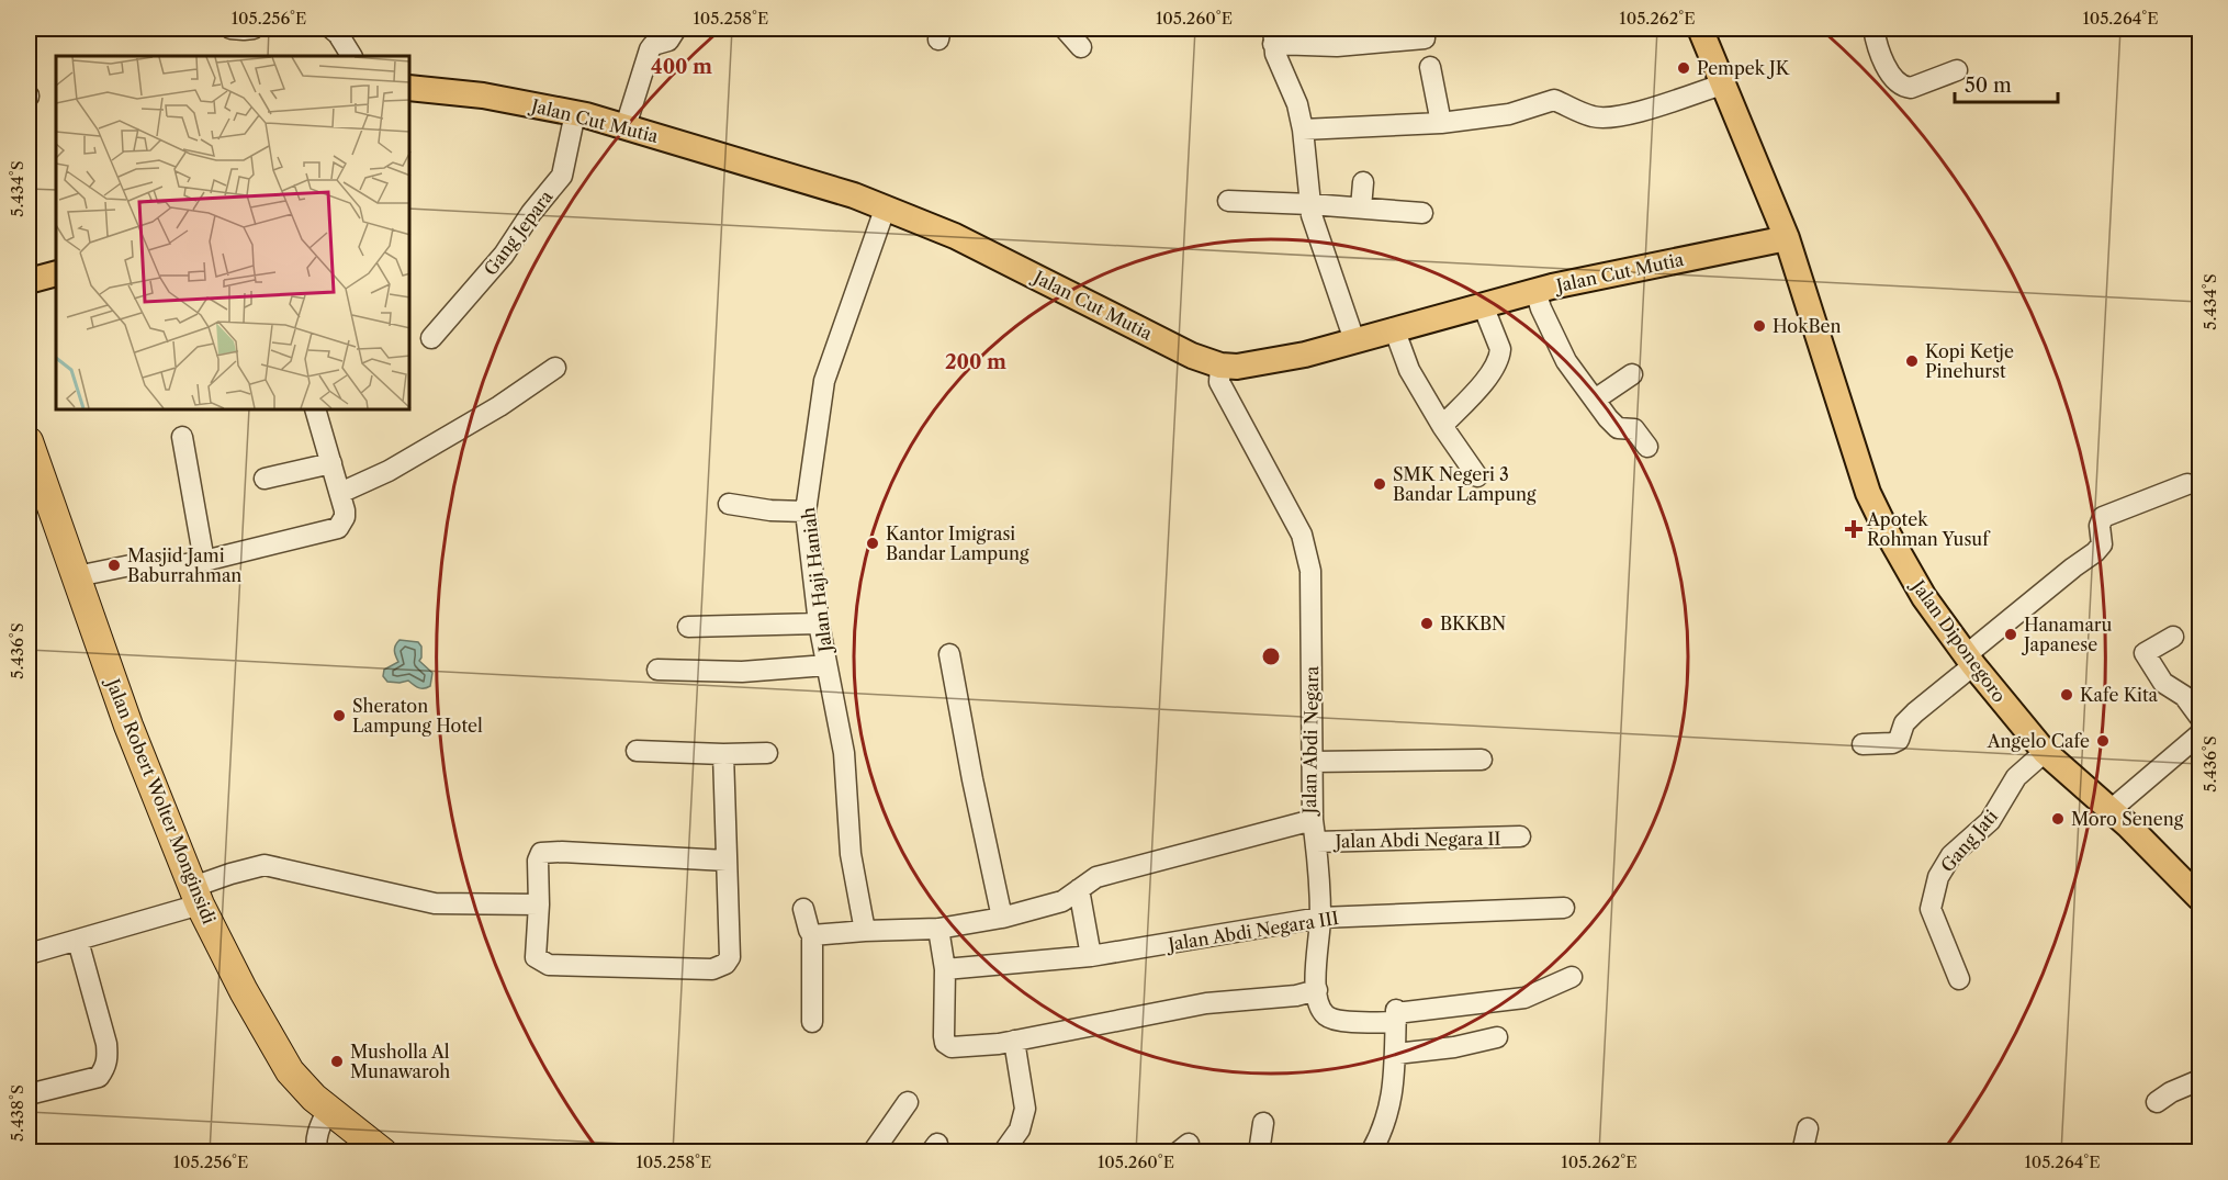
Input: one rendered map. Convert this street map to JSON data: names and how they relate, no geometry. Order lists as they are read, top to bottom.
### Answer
{
  "streets": {
    "highway": ["Jalan Robert Wolter Monginsidi"],
    "main road": ["Jalan Cut Mutia", "Jalan Diponegoro"],
    "street": [
      "Gang Jepara",
      "Jalan Haji Haniah",
      "Jalan Abdi Negara",
      "Jalan Abdi Negara II",
      "Gang Jati",
      "Jalan Abdi Negara III"
    ]
  },
  "crossings": [
    ["Jalan Cut Mutia", "Gang Jepara"],
    ["Jalan Cut Mutia", "Jalan Haji Haniah"],
    ["Jalan Cut Mutia", "Jalan Diponegoro"],
    ["Jalan Cut Mutia", "Jalan Abdi Negara"],
    ["Jalan Haji Haniah", "Jalan Abdi Negara"],
    ["Jalan Diponegoro", "Gang Jati"]
  ],
  "places": {
    "other": [
      "Pempek JK",
      "HokBen",
      "Kopi Ketje Pinehurst",
      "SMK Negeri 3 Bandar Lampung",
      "Kantor Imigrasi Bandar Lampung",
      "Masjid Jami Baburrahman",
      "BKKBN",
      "Hanamaru Japanese",
      "Kafe Kita",
      "Sheraton Lampung Hotel",
      "Angelo Cafe",
      "Moro Seneng",
      "Musholla Al Munawaroh"
    ],
    "health": ["Apotek Rohman Yusuf"]
  },
  "scale_bar": "50 m",
  "coordinates": [
    "105.256°E",
    "105.258°E",
    "105.260°E",
    "105.262°E",
    "105.264°E",
    "5.434°S",
    "5.436°S",
    "5.438°S"
  ],
  "rings": ["400 m", "200 m"]
}
